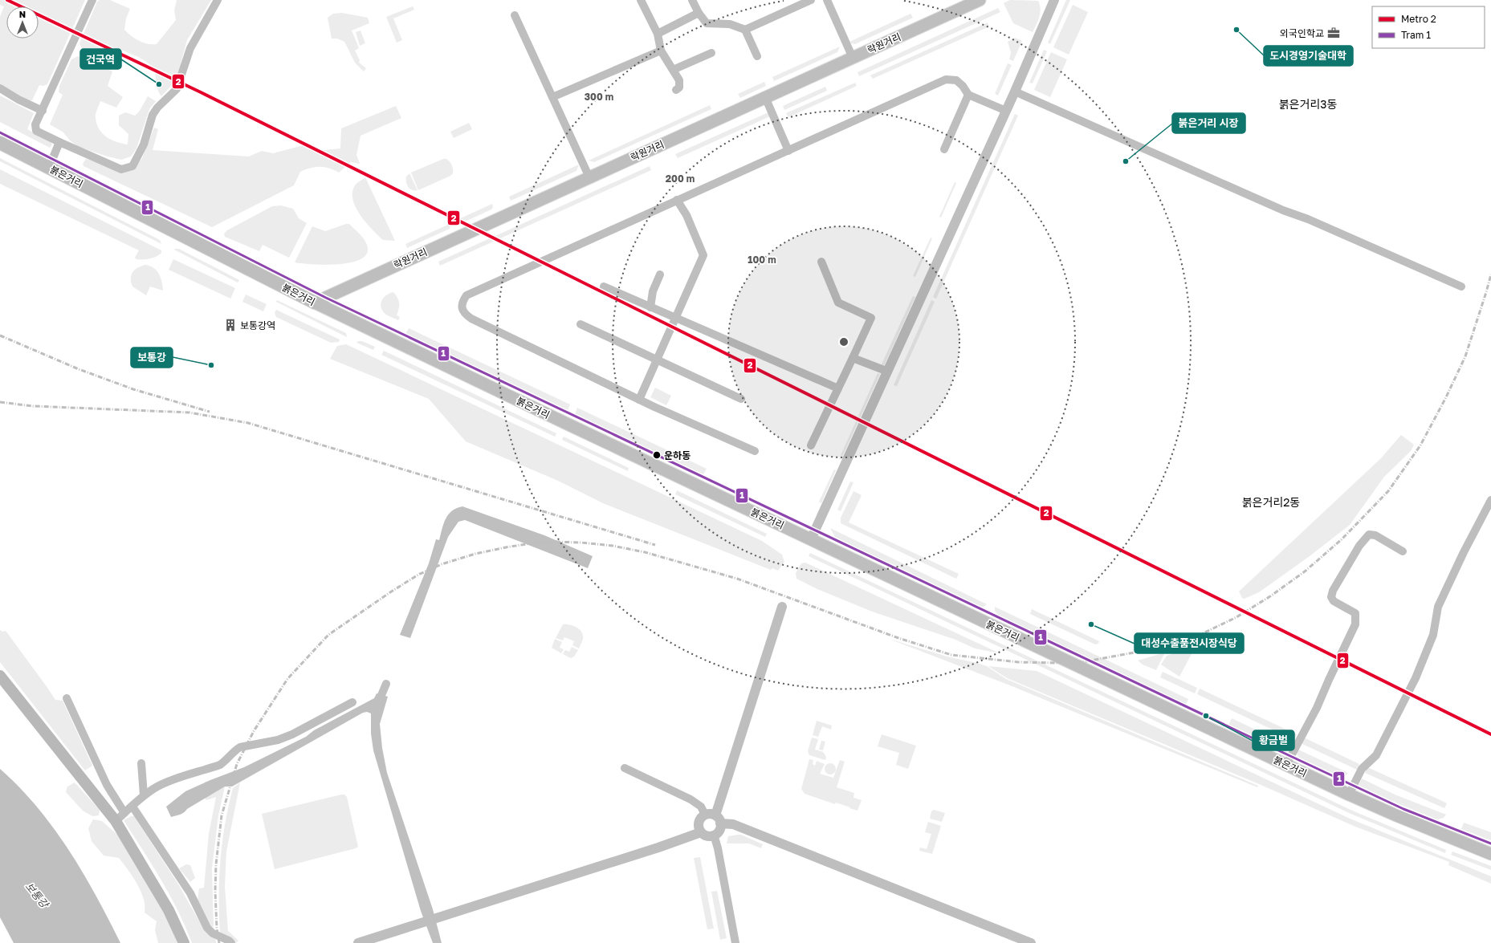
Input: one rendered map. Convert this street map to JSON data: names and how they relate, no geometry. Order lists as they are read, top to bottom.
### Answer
{
  "streets": {
    "highway": ["붉은거리"],
    "main road": ["락원거리"]
  },
  "crossings": [
    ["락원거리", "붉은거리"]
  ],
  "districts": ["붉은거리3동", "붉은거리2동"],
  "water": ["보통강"],
  "places": {
    "other": [
      "도시경영기술대학",
      "건국역",
      "붉은거리 시장",
      "보통강",
      "운하동",
      "대성수출품전시장식당",
      "황금벌"
    ],
    "office": ["외국인학교"],
    "building": ["보통강역"]
  },
  "lines": ["metro line 2", "tram line 1"],
  "legend": ["Metro 2", "Tram 1"],
  "north": "top",
  "rings": ["300 m", "200 m", "100 m"]
}
